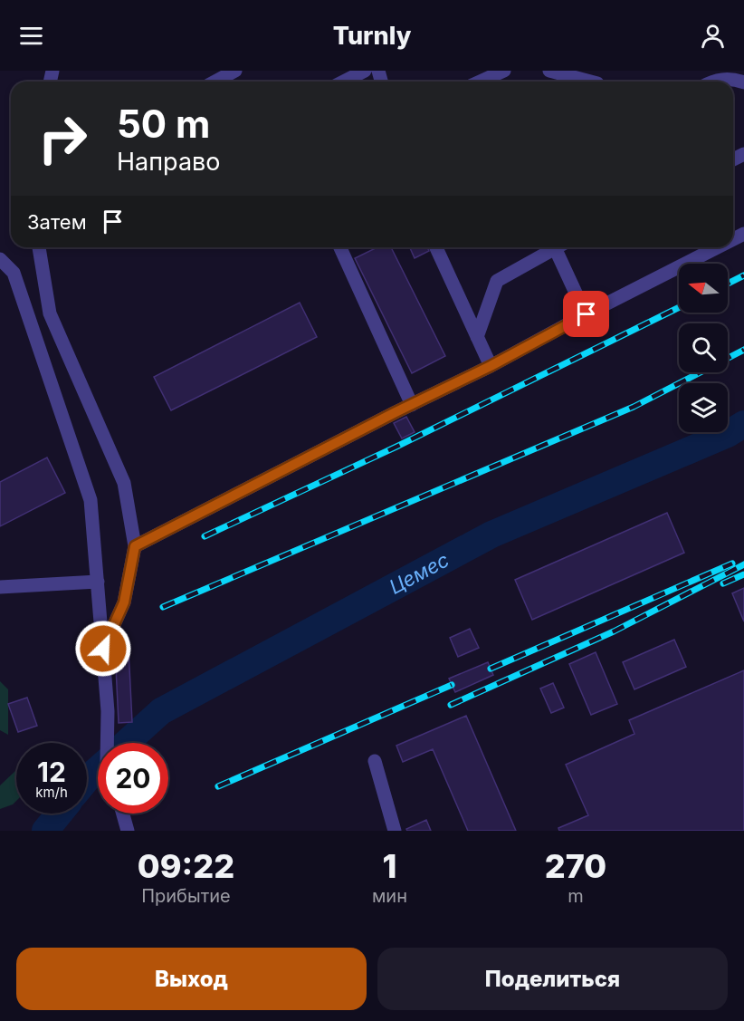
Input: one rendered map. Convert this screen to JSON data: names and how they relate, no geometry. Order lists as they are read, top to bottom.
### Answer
{
  "water": ["Цемес"],
  "north": "left",
  "page": {
    "header": "Turnly",
    "turn": ["50 m", "Направо"],
    "then": "Затем",
    "speed": "12 km/h",
    "limit": "20",
    "eta": [
      "09:22",
      "Прибытие",
      "1",
      "мин",
      "270",
      "m"
    ],
    "buttons": ["Выход", "Поделиться"]
  }
}
